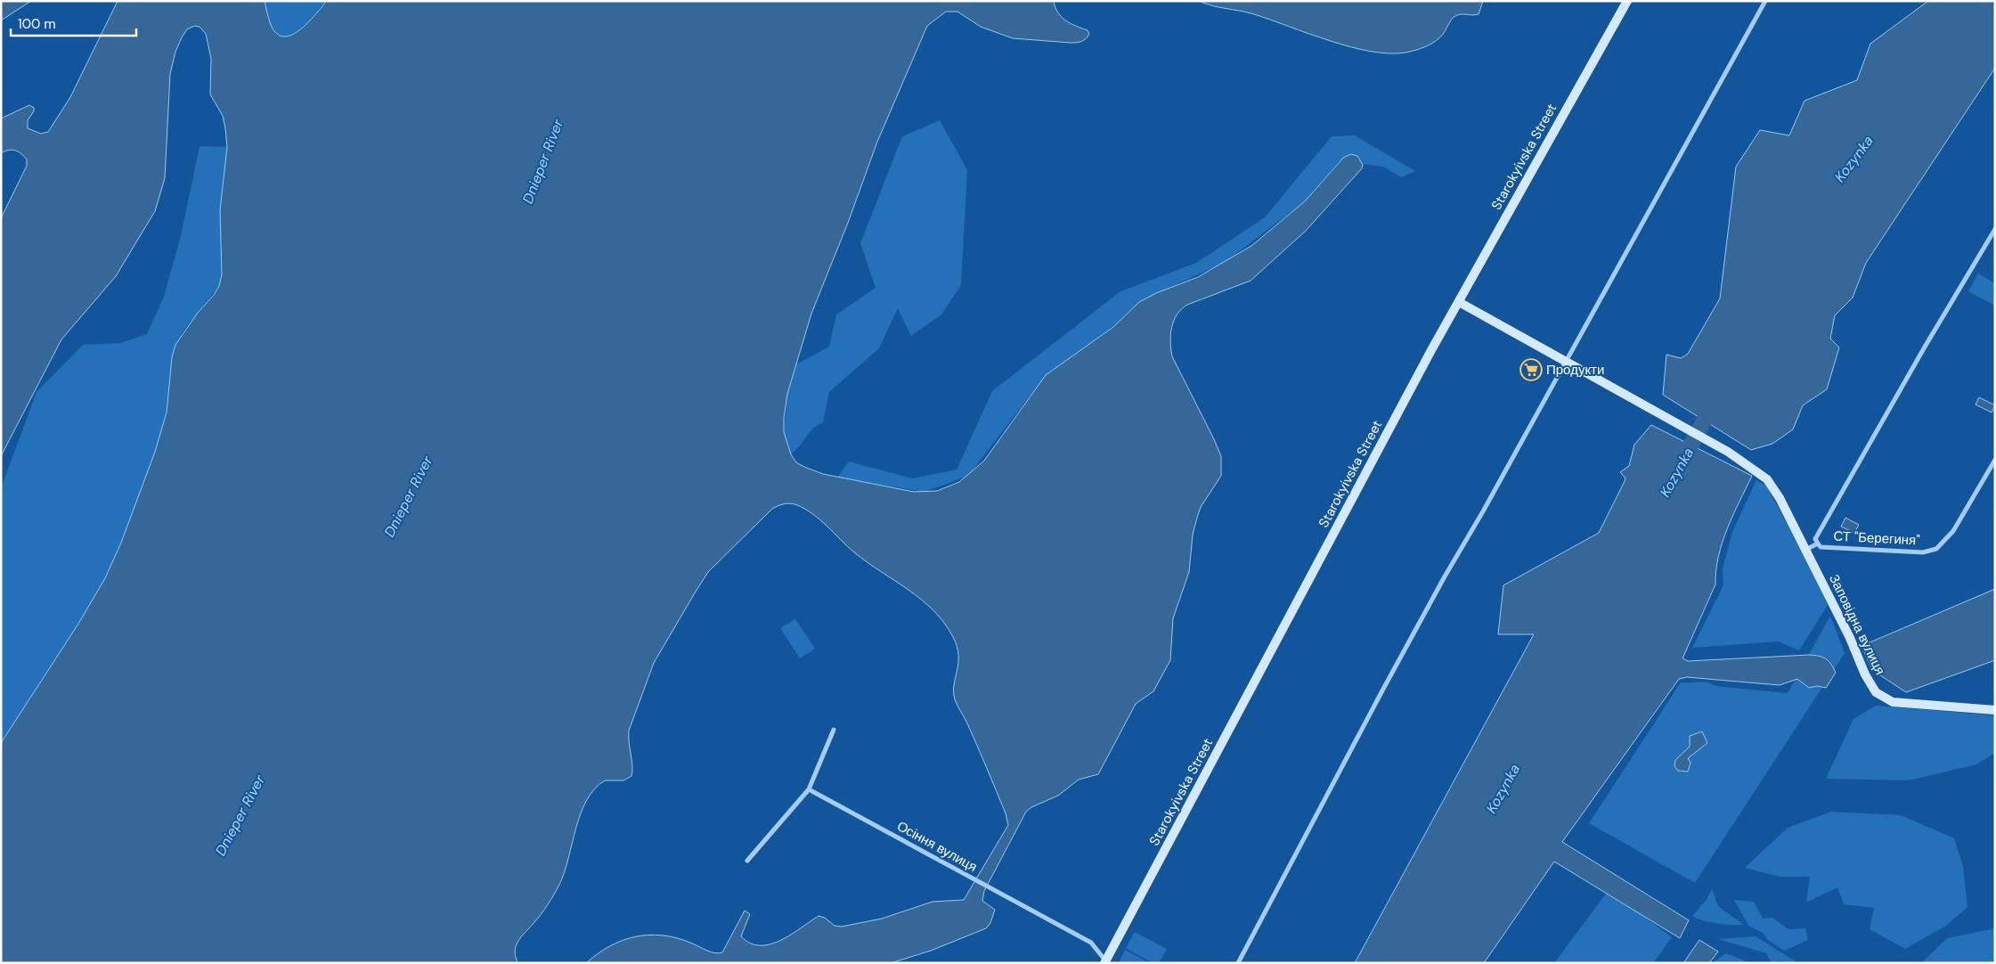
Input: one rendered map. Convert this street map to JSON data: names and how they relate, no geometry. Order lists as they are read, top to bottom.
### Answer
{
  "streets": {
    "street": [
      "Starokyivska Street",
      "СТ \"Берегиня\"",
      "Заповідна вулиця",
      "Осіння вулиця"
    ]
  },
  "crossings": [
    ["Starokyivska Street", "Заповідна вулиця"],
    ["Starokyivska Street", "Осіння вулиця"]
  ],
  "water": ["Kozynka", "Dnieper River"],
  "places": {
    "supermarket": ["Продукти"]
  },
  "scale_bar": "100 m"
}
